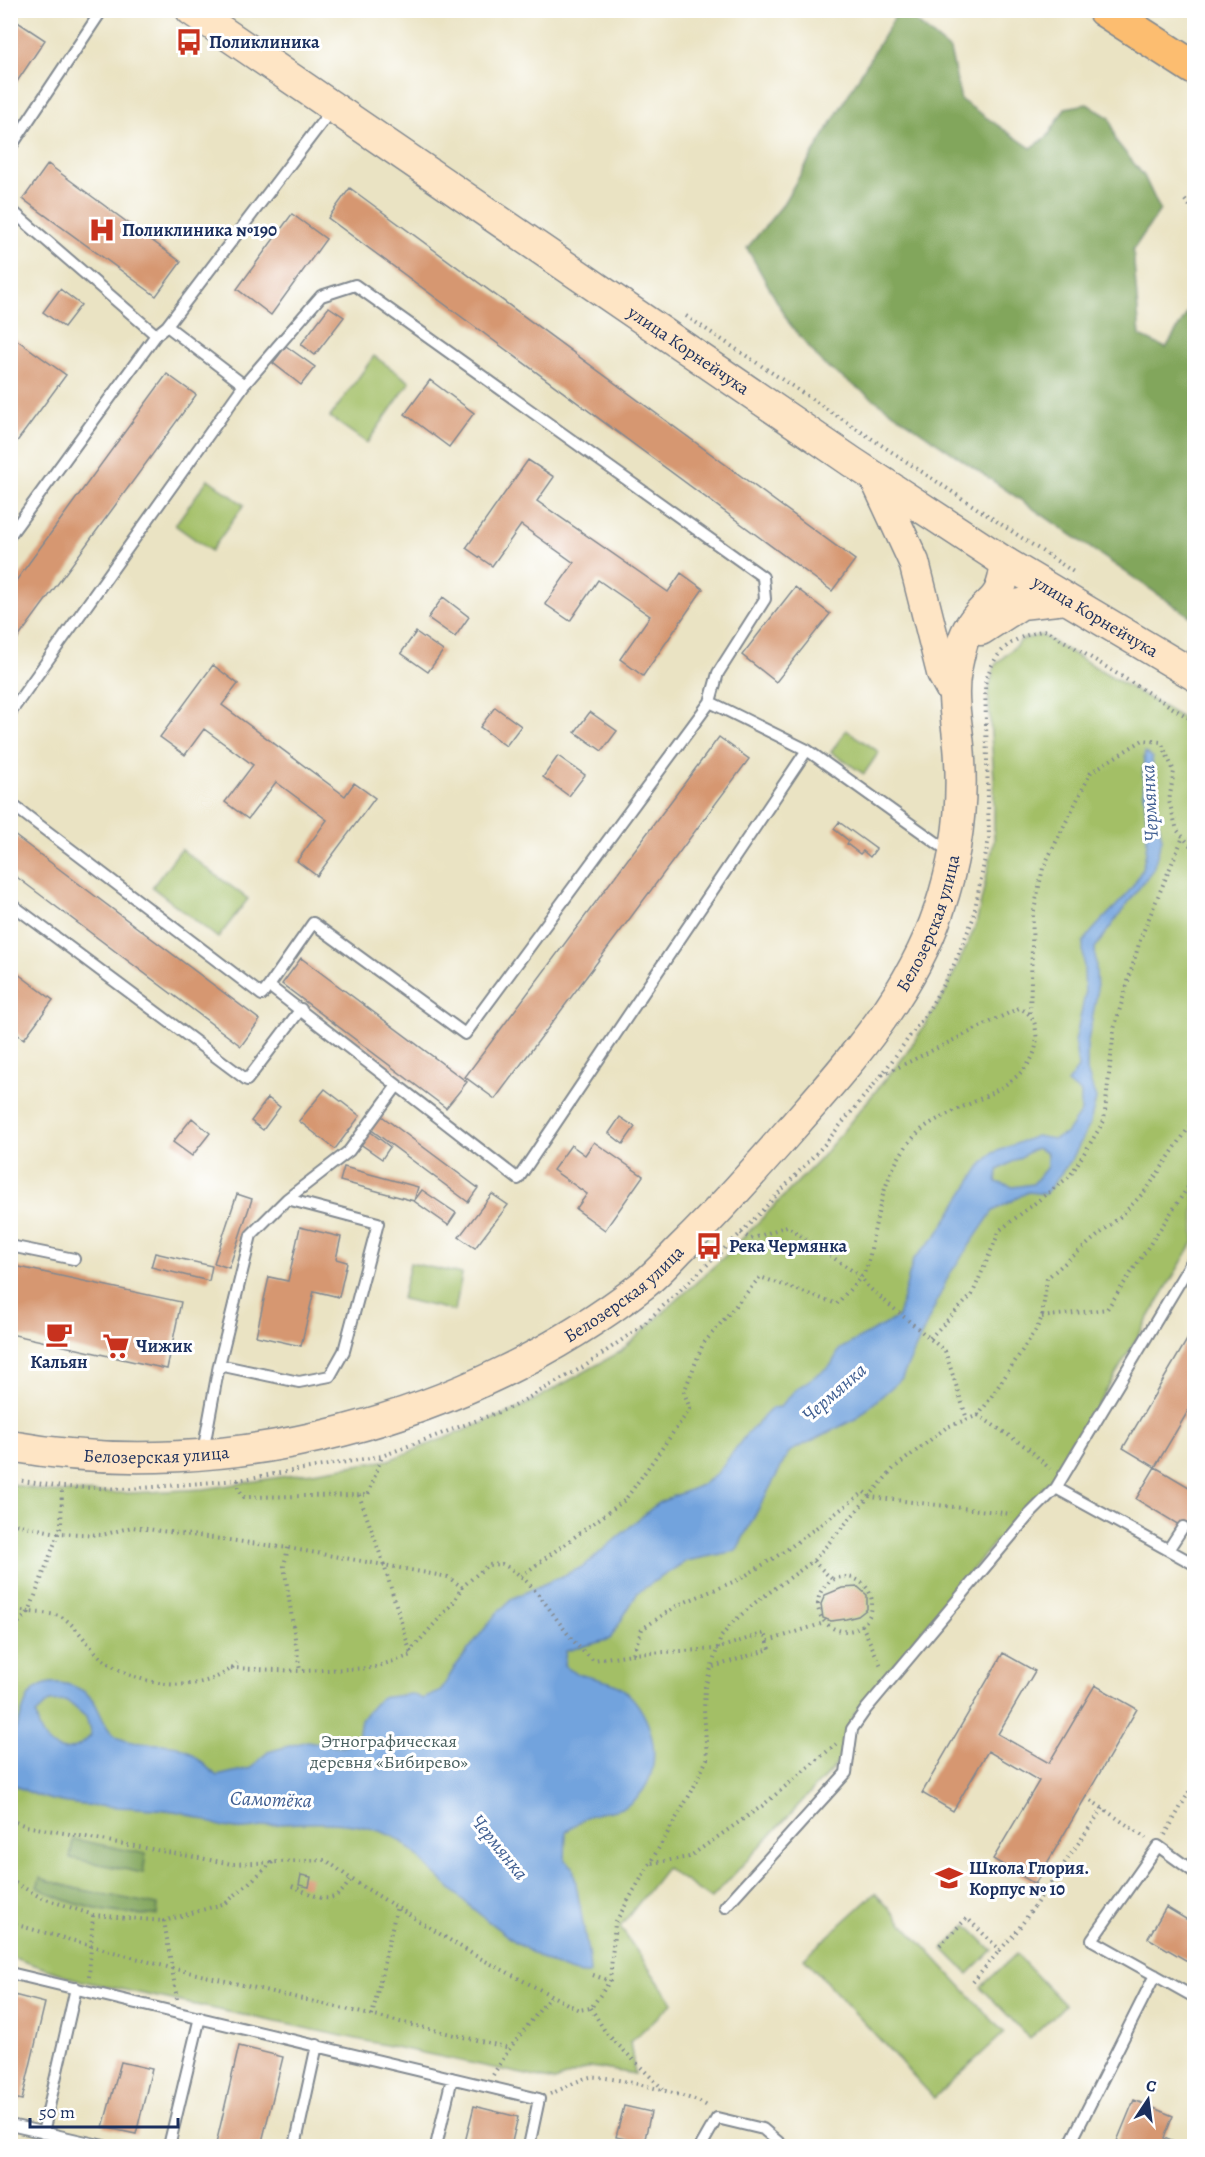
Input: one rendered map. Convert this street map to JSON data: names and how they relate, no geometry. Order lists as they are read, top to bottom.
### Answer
{
  "streets": {
    "street": ["улица Корнейчука", "Белозерская улица"]
  },
  "crossings": [
    ["улица Корнейчука", "Белозерская улица"]
  ],
  "water": ["Чермянка", "Самотёка"],
  "parks": ["Этнографическая деревня «Бибирево»"],
  "places": {
    "bus stop": ["Поликлиника", "Река Чермянка"],
    "hospital": ["Поликлиника №190"],
    "cafe": ["Кальян"],
    "supermarket": ["Чижик"],
    "school or university": ["Школа Глория. Корпус № 10"]
  },
  "scale_bar": "50 m",
  "north": "top"
}
